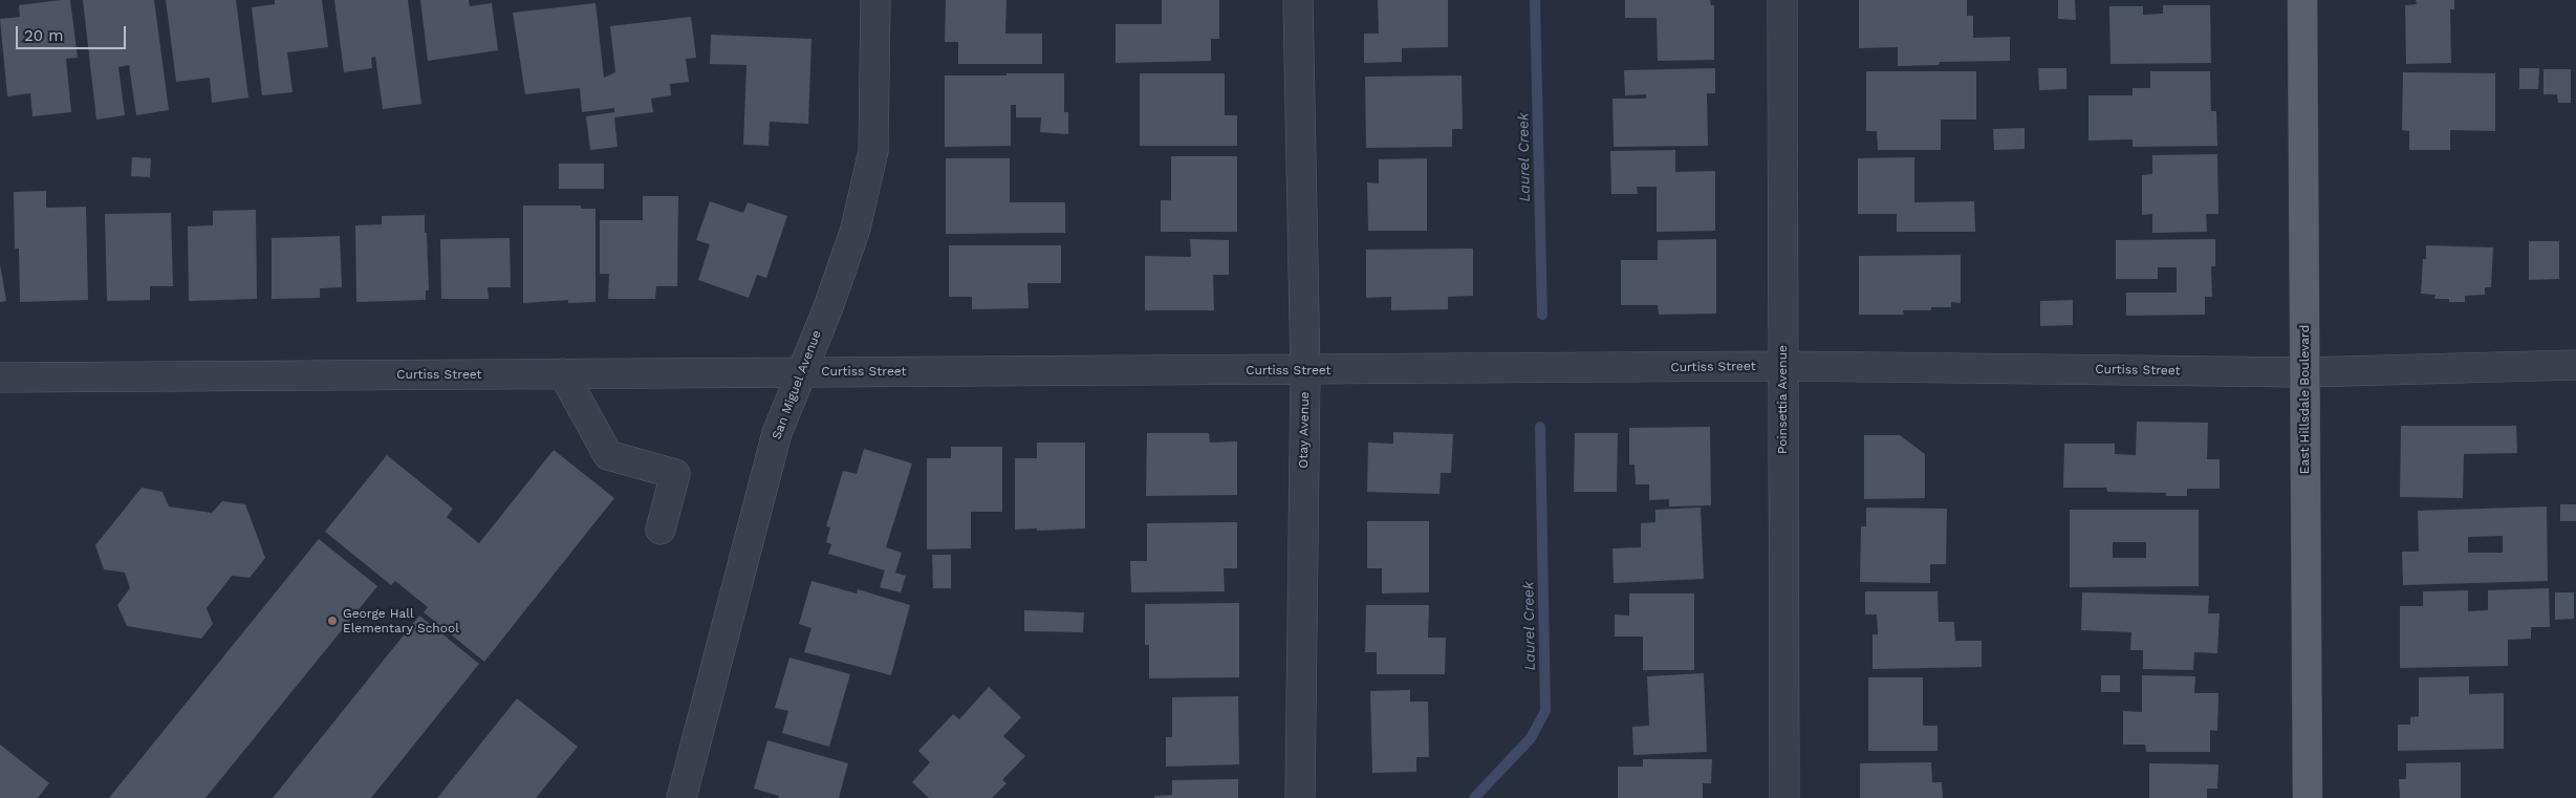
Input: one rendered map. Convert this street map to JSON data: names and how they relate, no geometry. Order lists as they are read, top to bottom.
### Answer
{
  "streets": {
    "main road": ["East Hillsdale Boulevard"],
    "street": [
      "Curtiss Street",
      "San Miguel Avenue",
      "Poinsettia Avenue",
      "Otay Avenue"
    ]
  },
  "crossings": [
    ["Curtiss Street", "San Miguel Avenue"],
    ["Curtiss Street", "Poinsettia Avenue"],
    ["Curtiss Street", "East Hillsdale Boulevard"],
    ["Curtiss Street", "Otay Avenue"]
  ],
  "water": ["Laurel Creek"],
  "places": ["George Hall Elementary School"],
  "scale_bar": "20 m"
}
